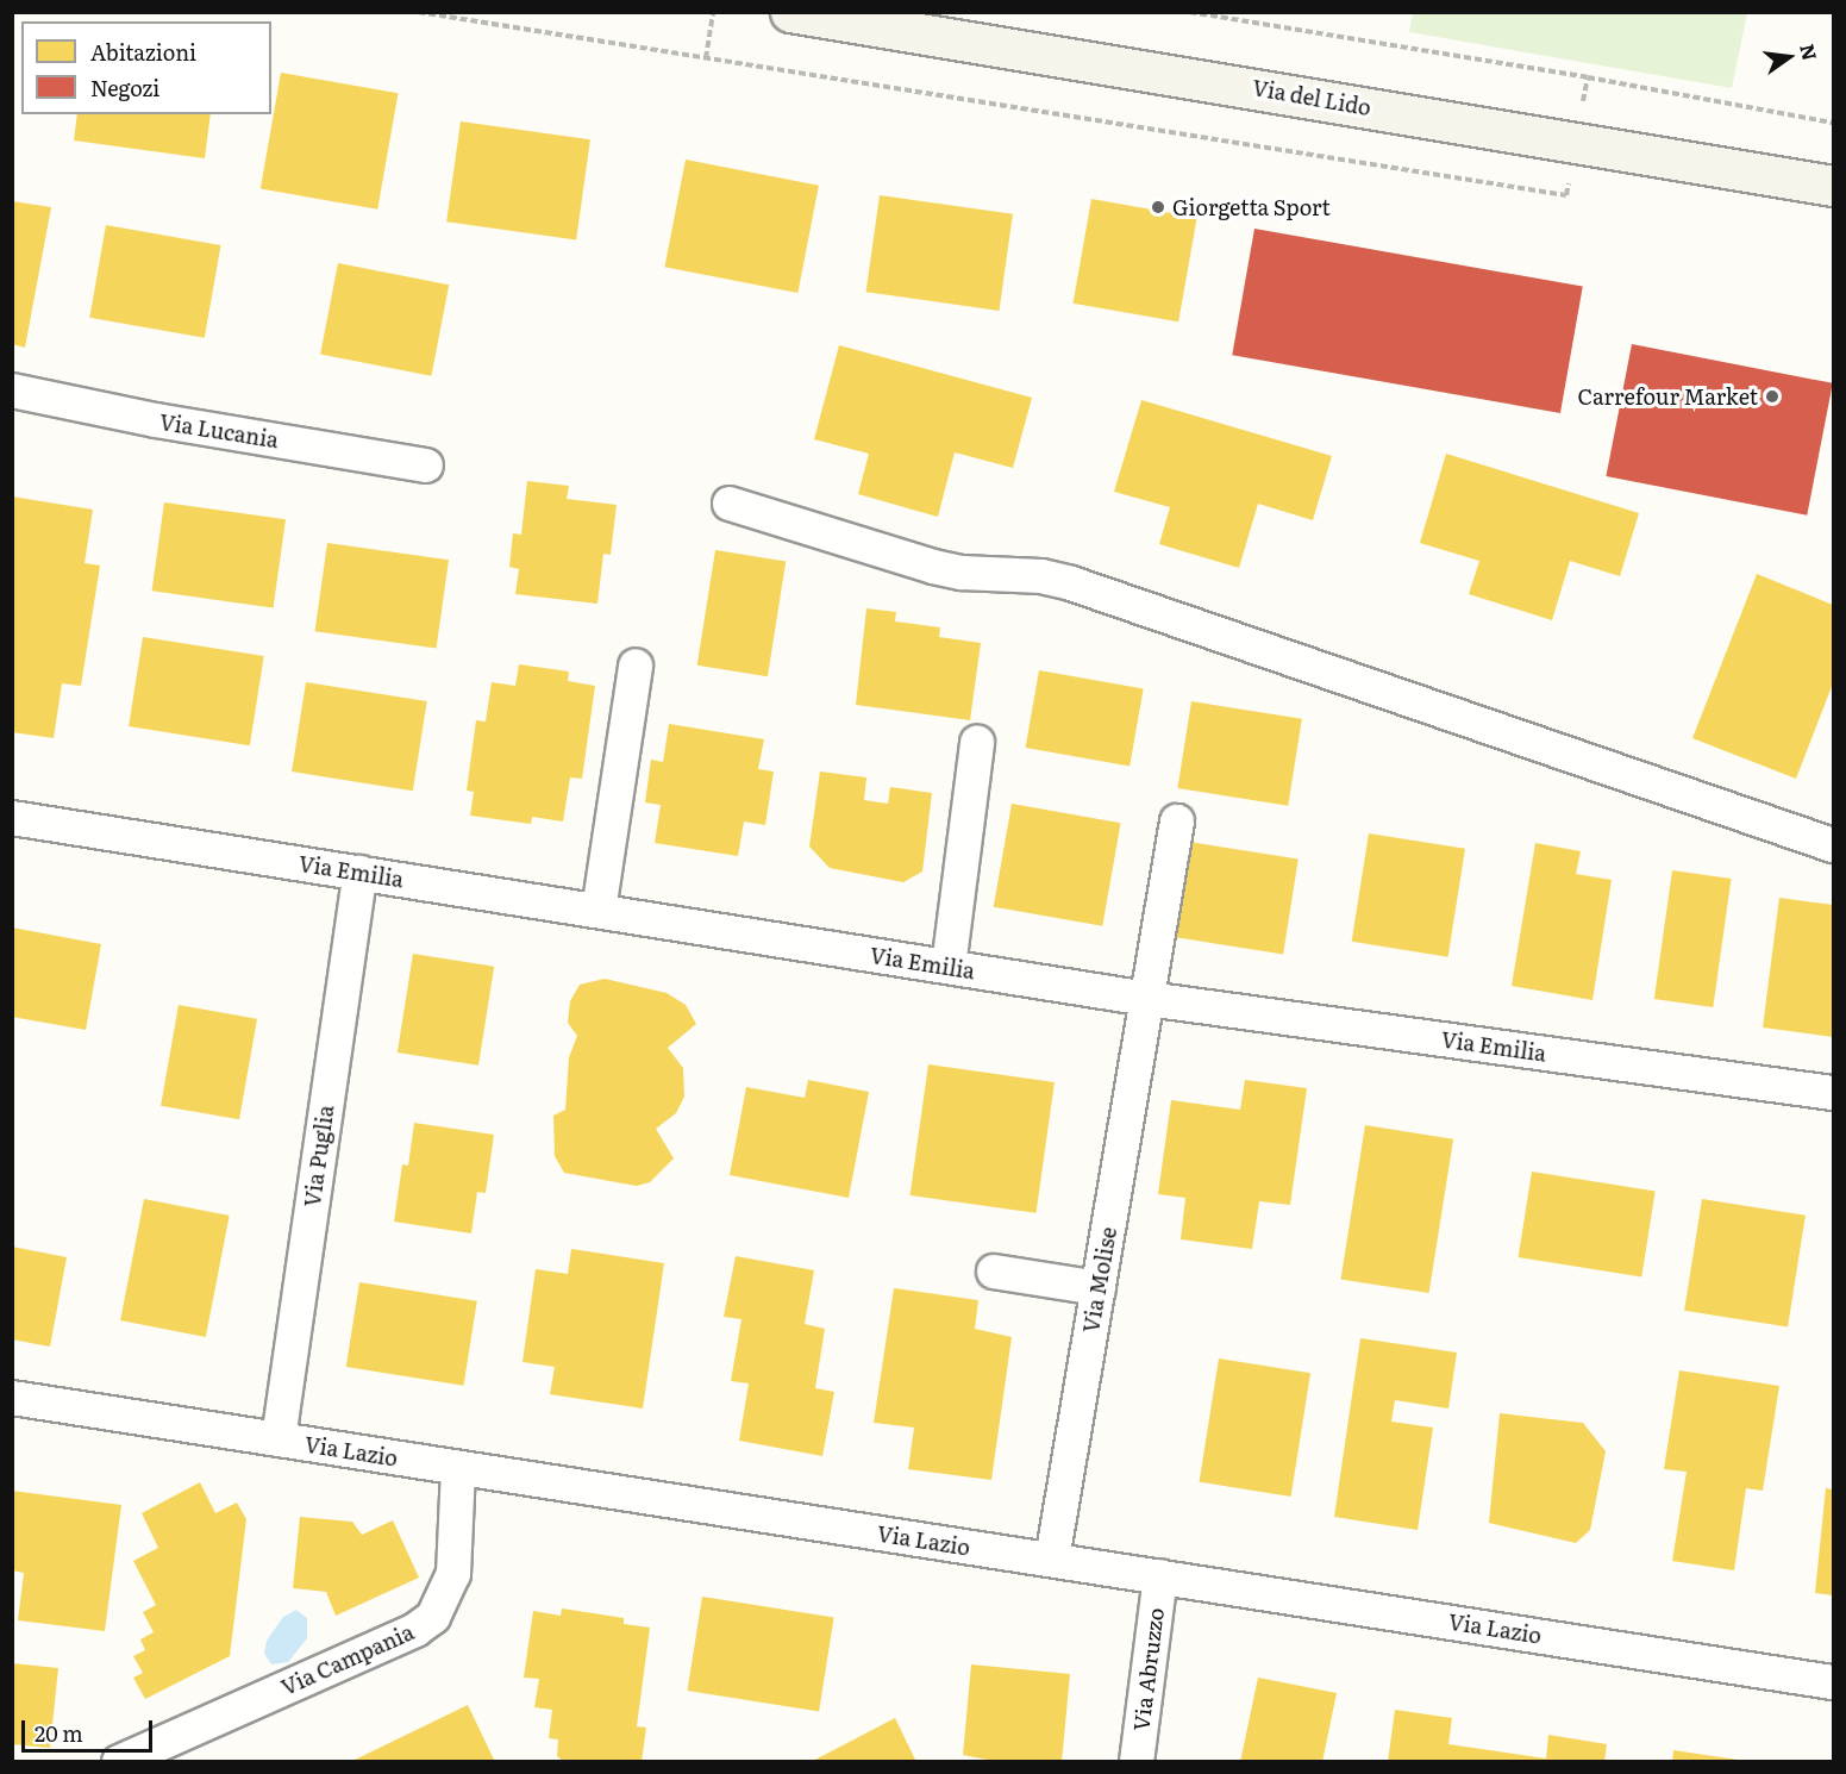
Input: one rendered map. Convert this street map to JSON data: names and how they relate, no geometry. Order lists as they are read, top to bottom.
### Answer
{
  "streets": {
    "main road": ["Via del Lido"],
    "street": [
      "Via Lucania",
      "Via Emilia",
      "Via Puglia",
      "Via Molise",
      "Via Lazio",
      "Via Campania",
      "Via Abruzzo"
    ]
  },
  "crossings": [
    ["Via Emilia", "Via Puglia"],
    ["Via Emilia", "Via Molise"],
    ["Via Puglia", "Via Lazio"],
    ["Via Molise", "Via Lazio"],
    ["Via Lazio", "Via Campania"],
    ["Via Lazio", "Via Abruzzo"]
  ],
  "places": ["Giorgetta Sport", "Carrefour Market"],
  "legend": ["Abitazioni", "Negozi"],
  "scale_bar": "20 m",
  "north": "right"
}
